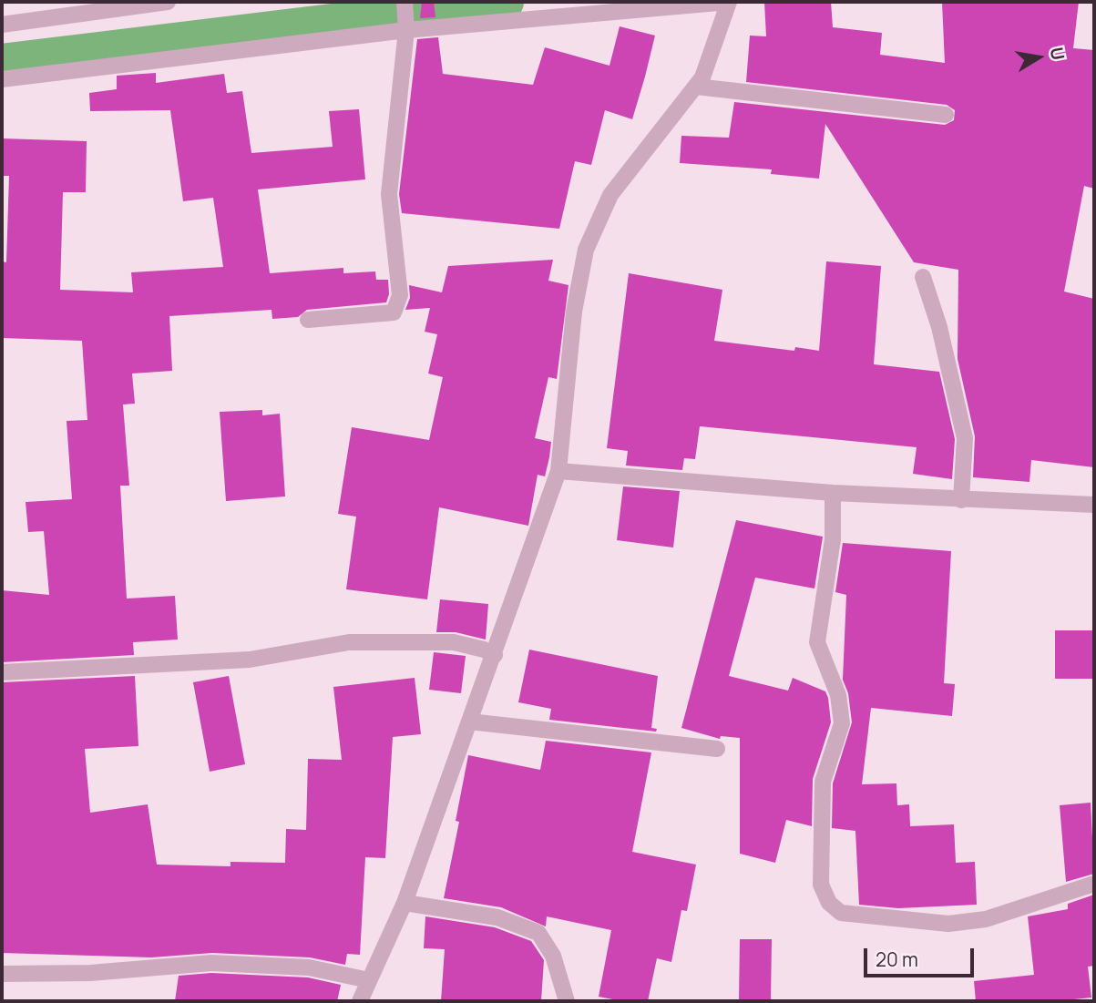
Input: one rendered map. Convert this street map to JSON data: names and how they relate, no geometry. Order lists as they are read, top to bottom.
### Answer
{
  "scale_bar": "20 m",
  "north": "right"
}
